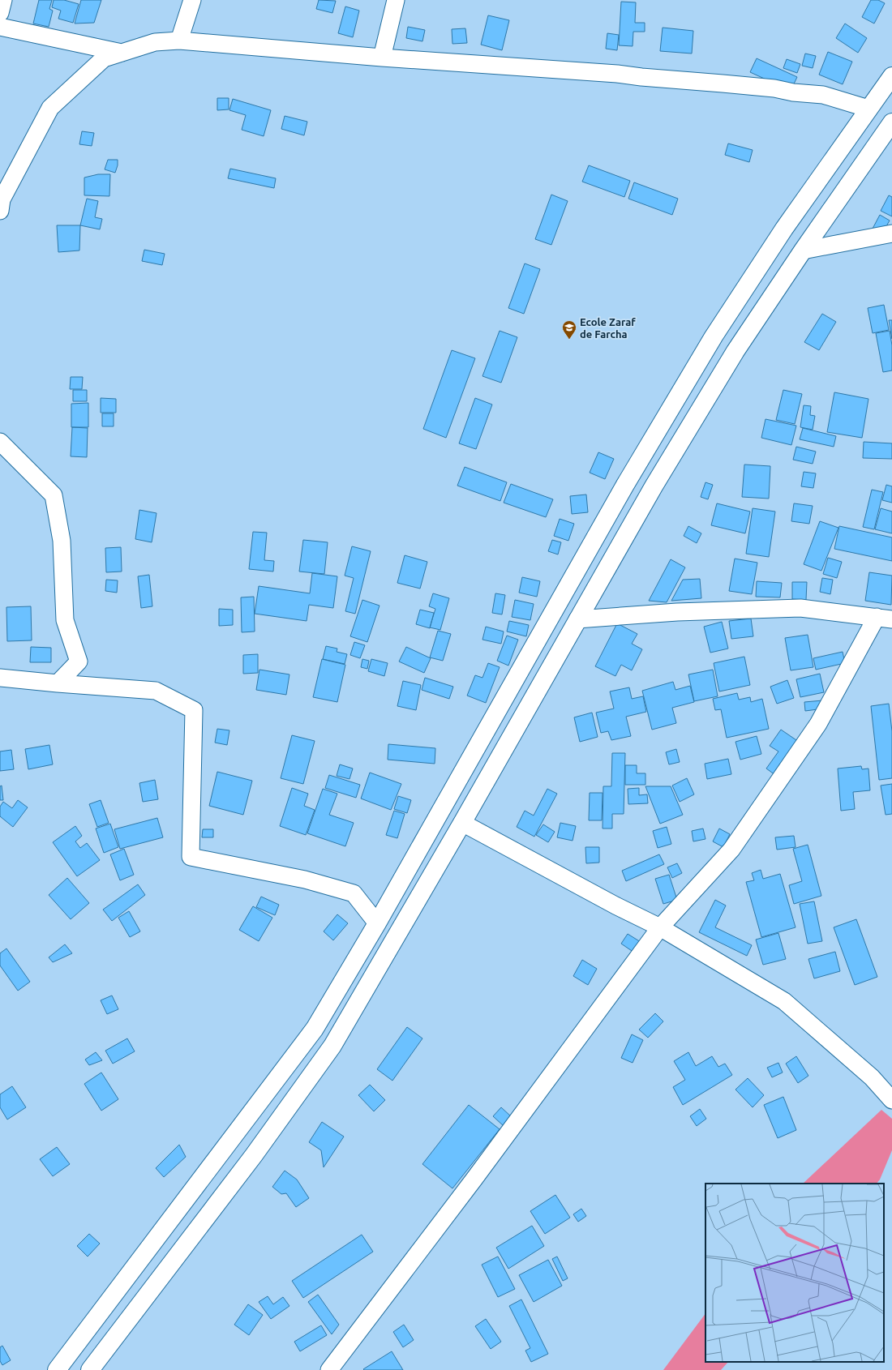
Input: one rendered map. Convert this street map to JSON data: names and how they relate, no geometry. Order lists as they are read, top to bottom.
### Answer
{
  "places": {
    "school or university": ["Ecole Zaraf de Farcha"]
  }
}
